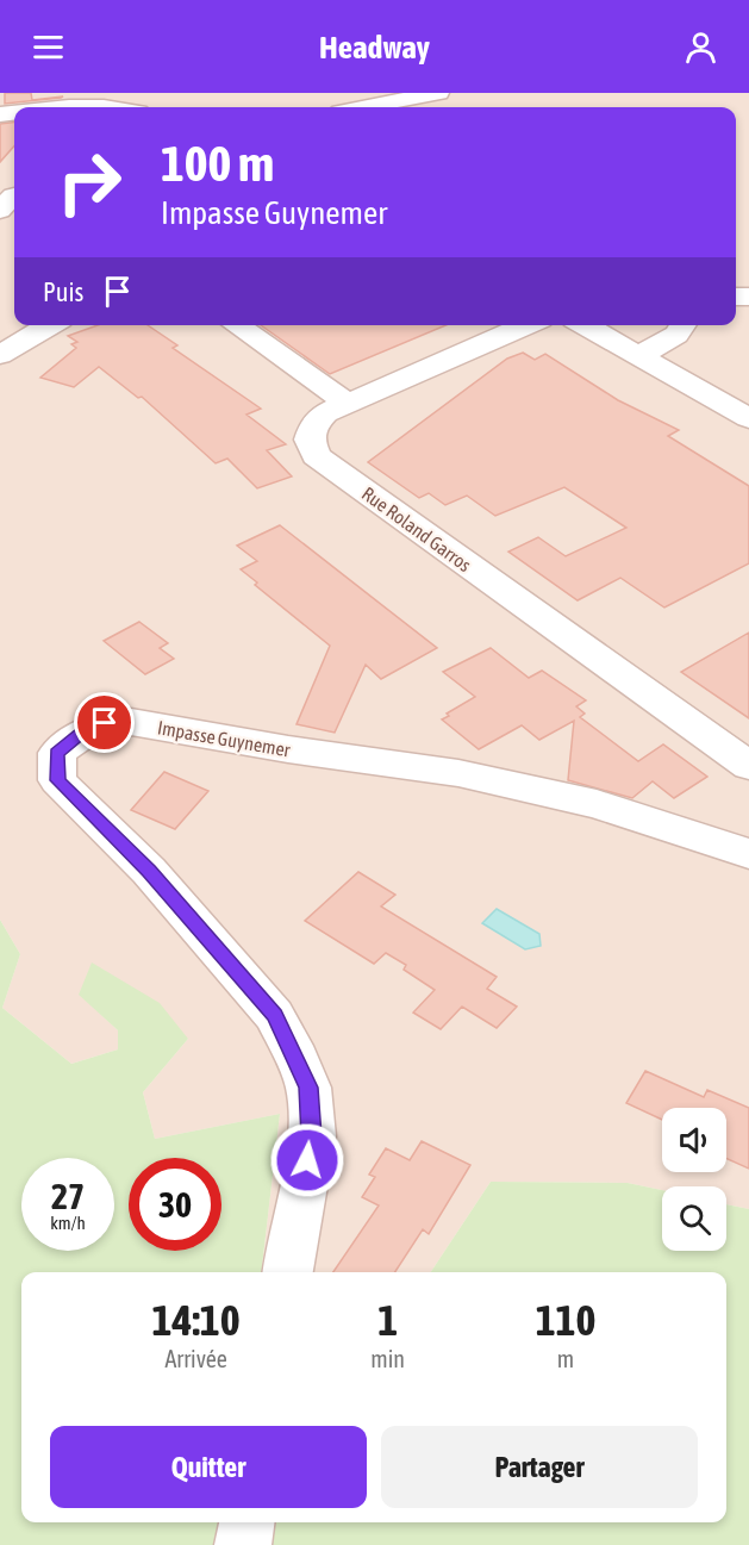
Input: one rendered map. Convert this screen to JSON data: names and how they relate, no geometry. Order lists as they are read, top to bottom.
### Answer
{
  "streets": {
    "street": ["Rue Roland Garros", "Impasse Guynemer"]
  },
  "page": {
    "header": "Headway",
    "turn": ["100 m", "Impasse Guynemer"],
    "then": "Puis",
    "speed": "27 km/h",
    "limit": "30",
    "eta": [
      "14:10",
      "Arrivée",
      "1",
      "min",
      "110",
      "m"
    ],
    "buttons": ["Quitter", "Partager"]
  }
}
